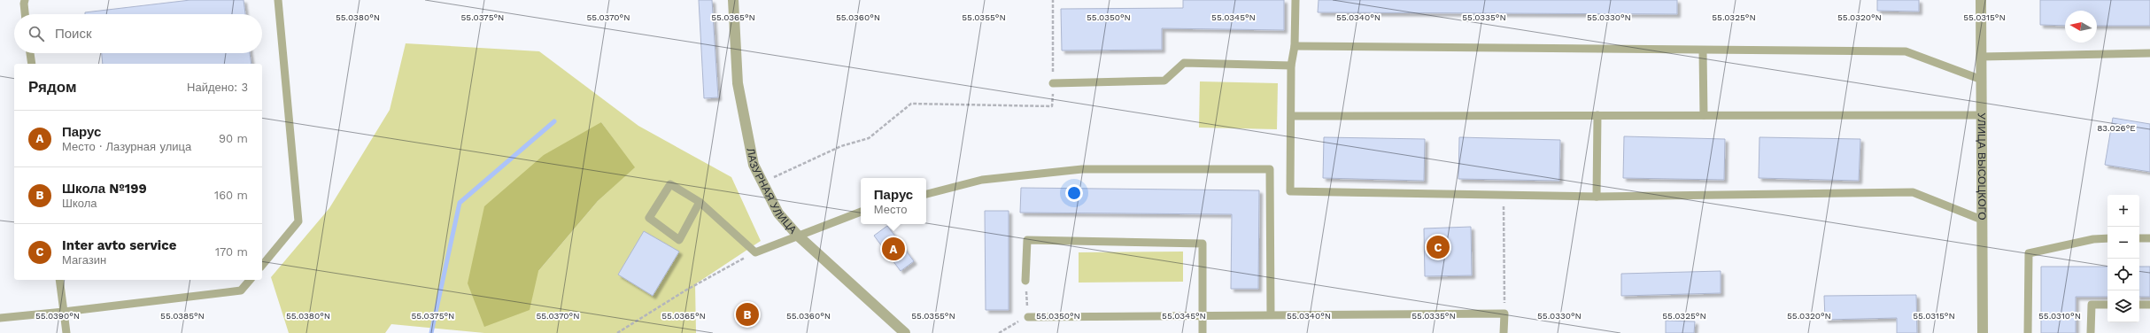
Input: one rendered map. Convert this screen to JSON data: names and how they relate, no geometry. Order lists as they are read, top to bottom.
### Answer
{
  "streets": {
    "street": ["УЛИЦА ВЫСОЦКОГО", "ЛАЗУРНАЯ УЛИЦА"]
  },
  "north": "left",
  "page": {
    "search": "Поиск",
    "heading": ["Рядом", "Найдено: 3"],
    "list": [
      {
        "mark": "A",
        "name": "Парус",
        "note": "Место · Лазурная улица",
        "value": "90 m"
      },
      {
        "mark": "B",
        "name": "Школа №199",
        "note": "Школа",
        "value": "160 m"
      },
      {
        "mark": "C",
        "name": "Inter avto service",
        "note": "Магазин",
        "value": "170 m"
      }
    ],
    "popup": ["Парус", "Место"],
    "map_buttons": ["+", "−"],
    "pins": ["C", "A", "B"]
  },
  "coordinates": [
    "55.0375°N",
    "55.0360°N",
    "55.0355°N",
    "55.0350°N",
    "55.0340°N",
    "55.0335°N",
    "55.0330°N",
    "55.0380°N",
    "55.0370°N",
    "55.0365°N",
    "55.0345°N",
    "55.0325°N",
    "55.0320°N",
    "55.0315°N",
    "83.026°E",
    "55.0390°N",
    "55.0385°N",
    "55.0310°N"
  ]
}
